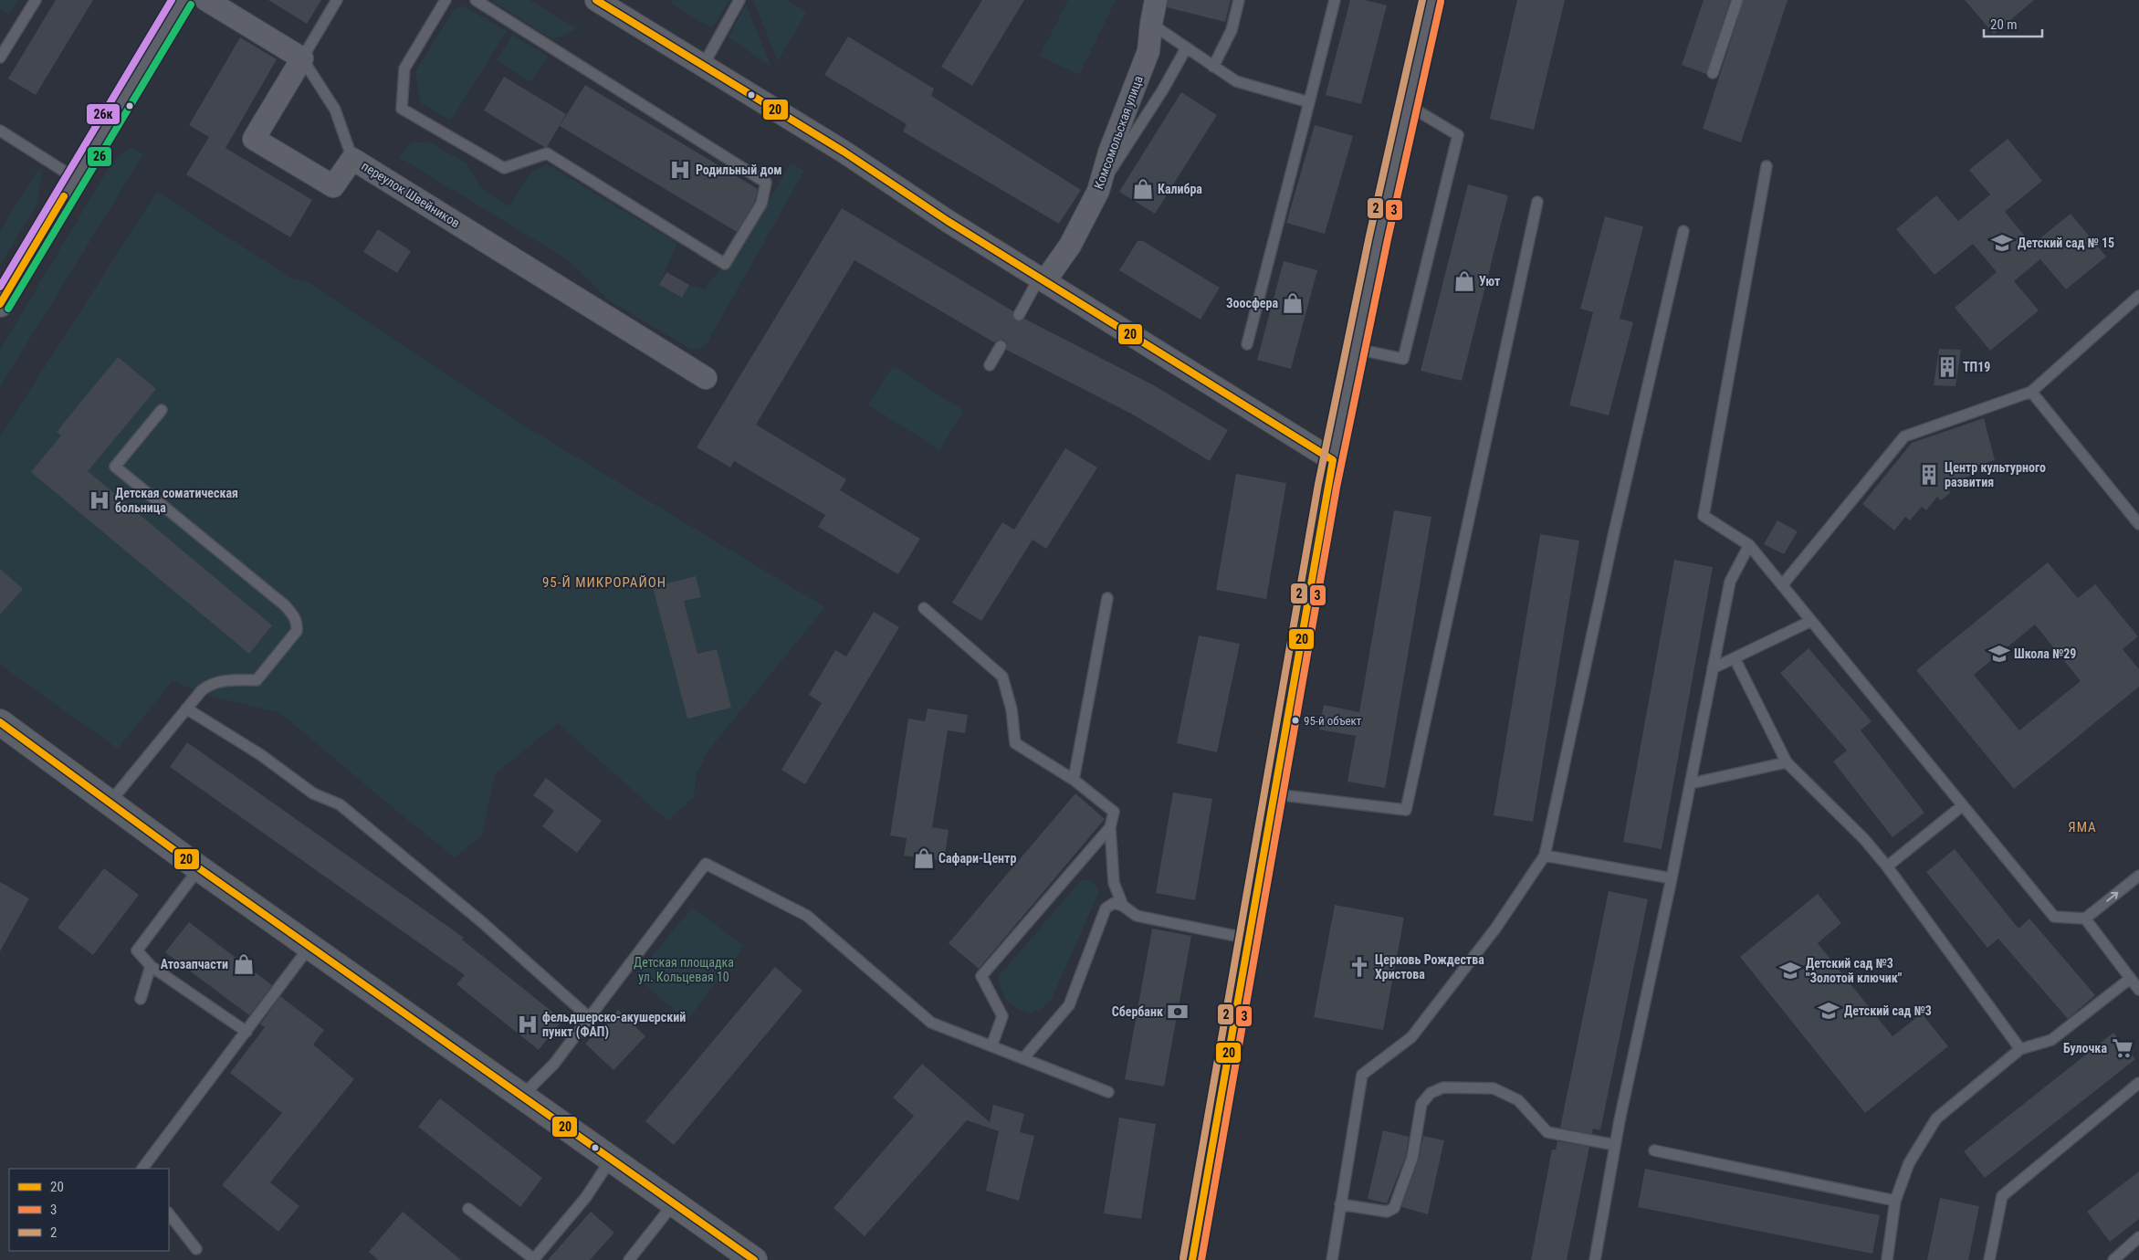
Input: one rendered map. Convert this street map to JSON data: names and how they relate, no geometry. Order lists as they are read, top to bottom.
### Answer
{
  "streets": {
    "street": ["Комсомольская улица", "переулок Швейников"]
  },
  "districts": ["95-Й МИКРОРАЙОН", "ЯМА"],
  "parks": ["Детская площадка ул. Кольцевая 10"],
  "places": {
    "hospital": ["Родильный дом", "Детская соматическая больница", "фельдшерско-акушерский пункт (ФАП)"],
    "shop": [
      "Калибра",
      "Уют",
      "Зоосфера",
      "Сафари-Центр",
      "Атозапчасти"
    ],
    "school or university": [
      "Детский сад № 15",
      "Школа №29",
      "Детский сад №3 \"Золотой ключик\"",
      "Детский сад №3"
    ],
    "building": ["ТП19", "Центр культурного развития"],
    "other": ["95-й объект"],
    "church": ["Церковь Рождества Христова"],
    "bank": ["Сбербанк"],
    "supermarket": ["Булочка"]
  },
  "lines": [
    "transit line 20",
    "transit line 2",
    "transit line 26к",
    "transit line 3",
    "transit line 26"
  ],
  "legend": ["20", "3", "2"],
  "scale_bar": "20 m"
}
